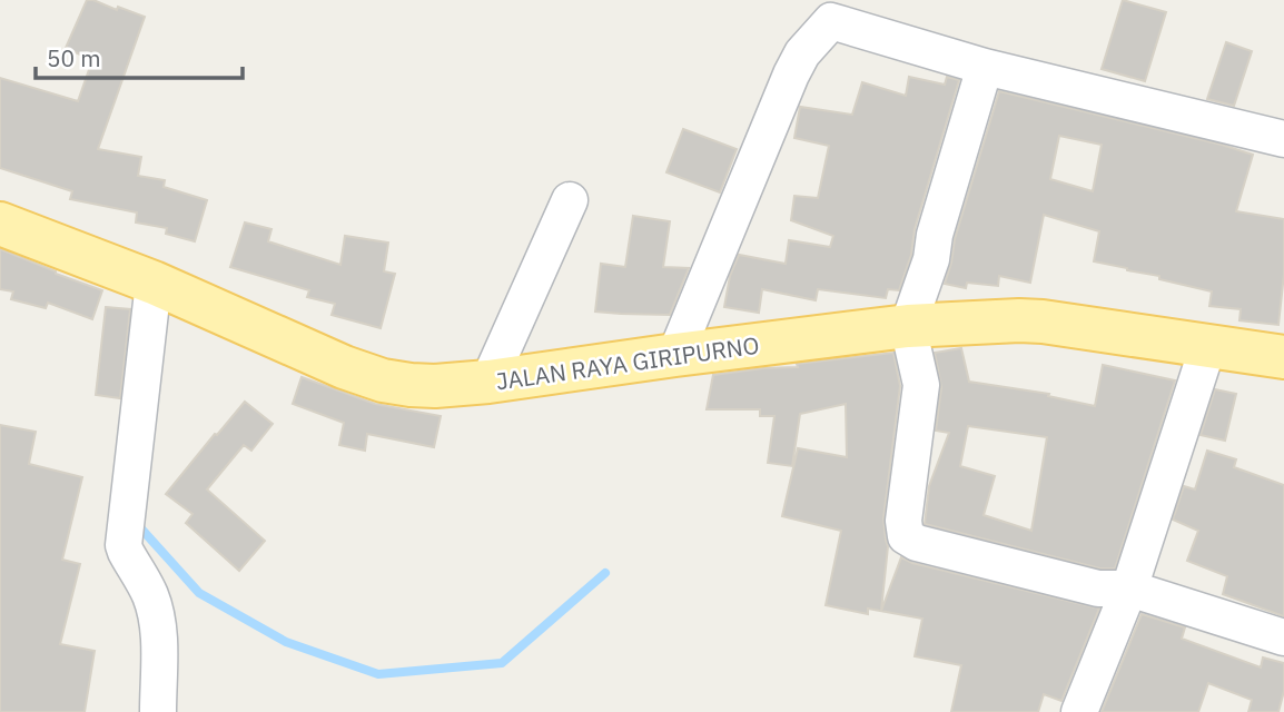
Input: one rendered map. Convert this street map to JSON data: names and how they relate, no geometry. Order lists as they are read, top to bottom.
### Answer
{
  "streets": {
    "main road": ["JALAN RAYA GIRIPURNO"]
  },
  "scale_bar": "50 m"
}
